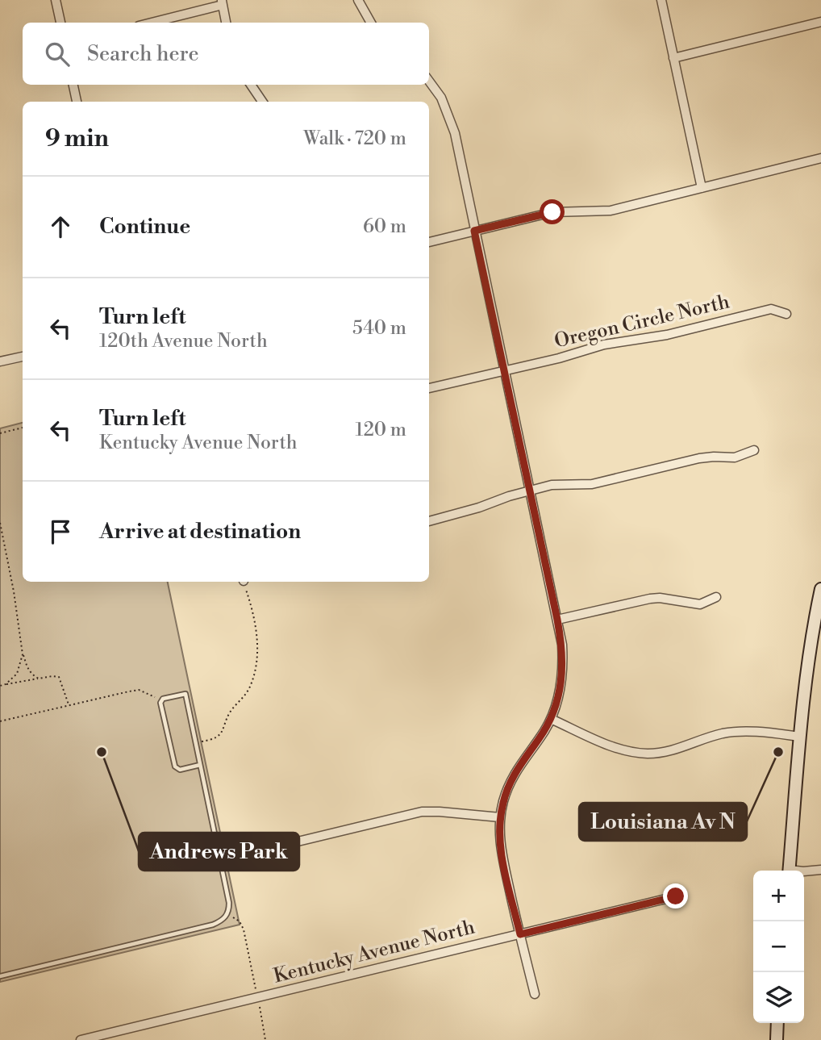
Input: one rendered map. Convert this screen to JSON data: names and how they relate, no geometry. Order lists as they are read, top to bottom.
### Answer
{
  "streets": {
    "street": ["Oregon Circle North", "Kentucky Avenue North"]
  },
  "places": ["Andrews Park", "Louisiana Av N"],
  "page": {
    "search": "Search here",
    "heading": ["9 min", "Walk · 720 m"],
    "list": [
      ["Continue", "60 m"],
      ["Turn left", "120th Avenue North", "540 m"],
      ["Turn left", "Kentucky Avenue North", "120 m"],
      "Arrive at destination"
    ],
    "map_buttons": ["+", "−"]
  }
}
